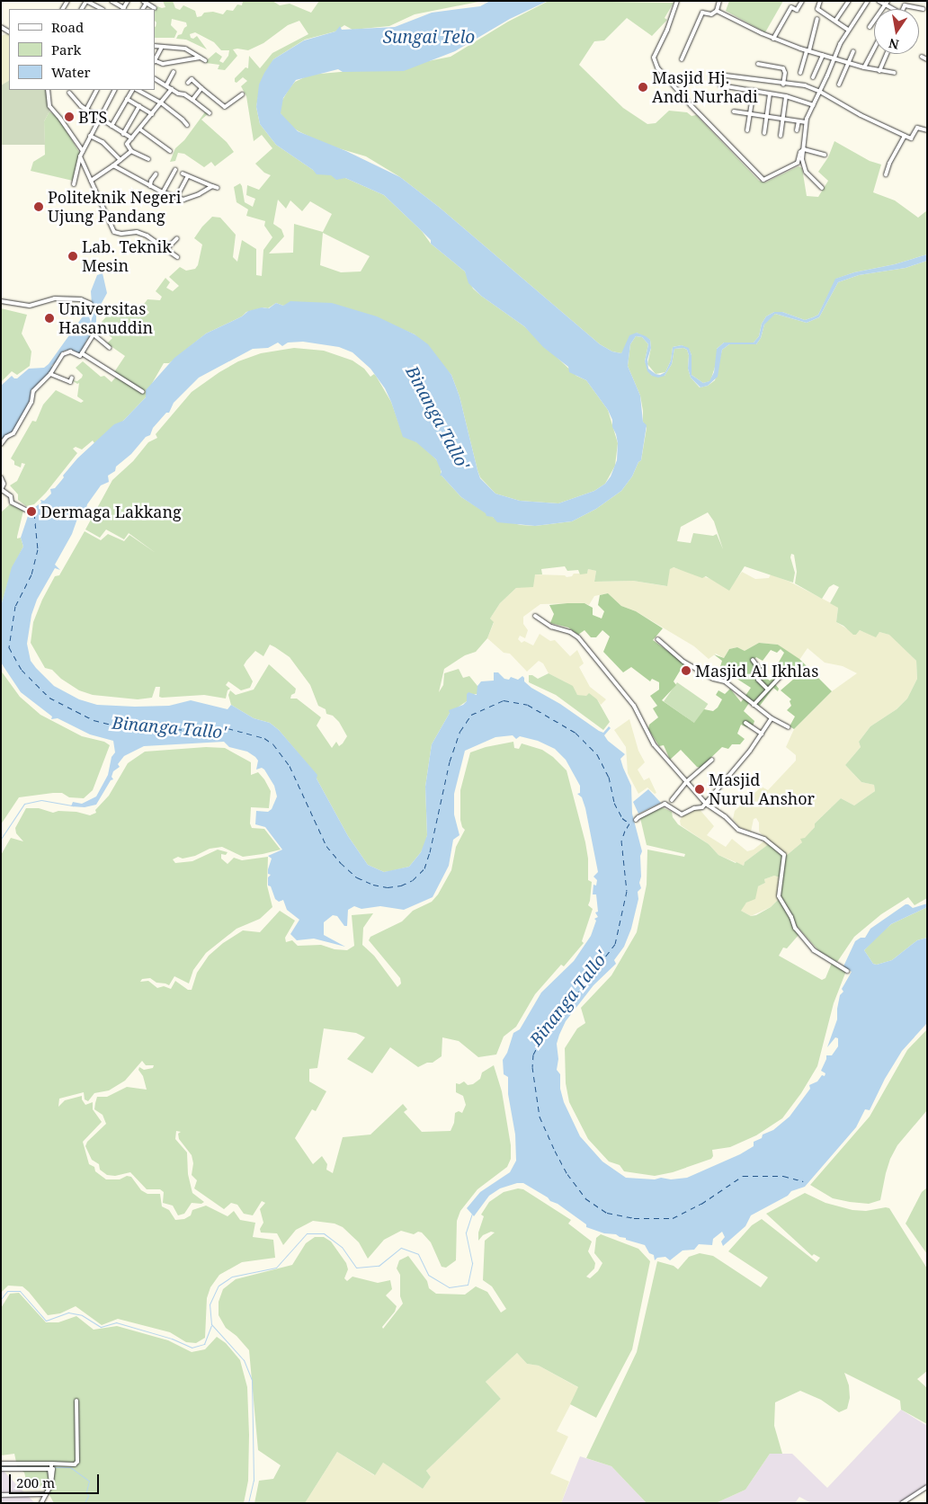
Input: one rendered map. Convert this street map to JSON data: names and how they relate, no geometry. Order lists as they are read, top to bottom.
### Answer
{
  "water": ["Sungai Telo", "Binanga Tallo'"],
  "places": [
    "Masjid Hj. Andi Nurhadi",
    "BTS",
    "Politeknik Negeri Ujung Pandang",
    "Lab. Teknik Mesin",
    "Universitas Hasanuddin",
    "Dermaga Lakkang",
    "Masjid Al Ikhlas",
    "Masjid Nurul Anshor"
  ],
  "legend": ["Road", "Park", "Water"],
  "scale_bar": "200 m",
  "north": "bottom"
}
